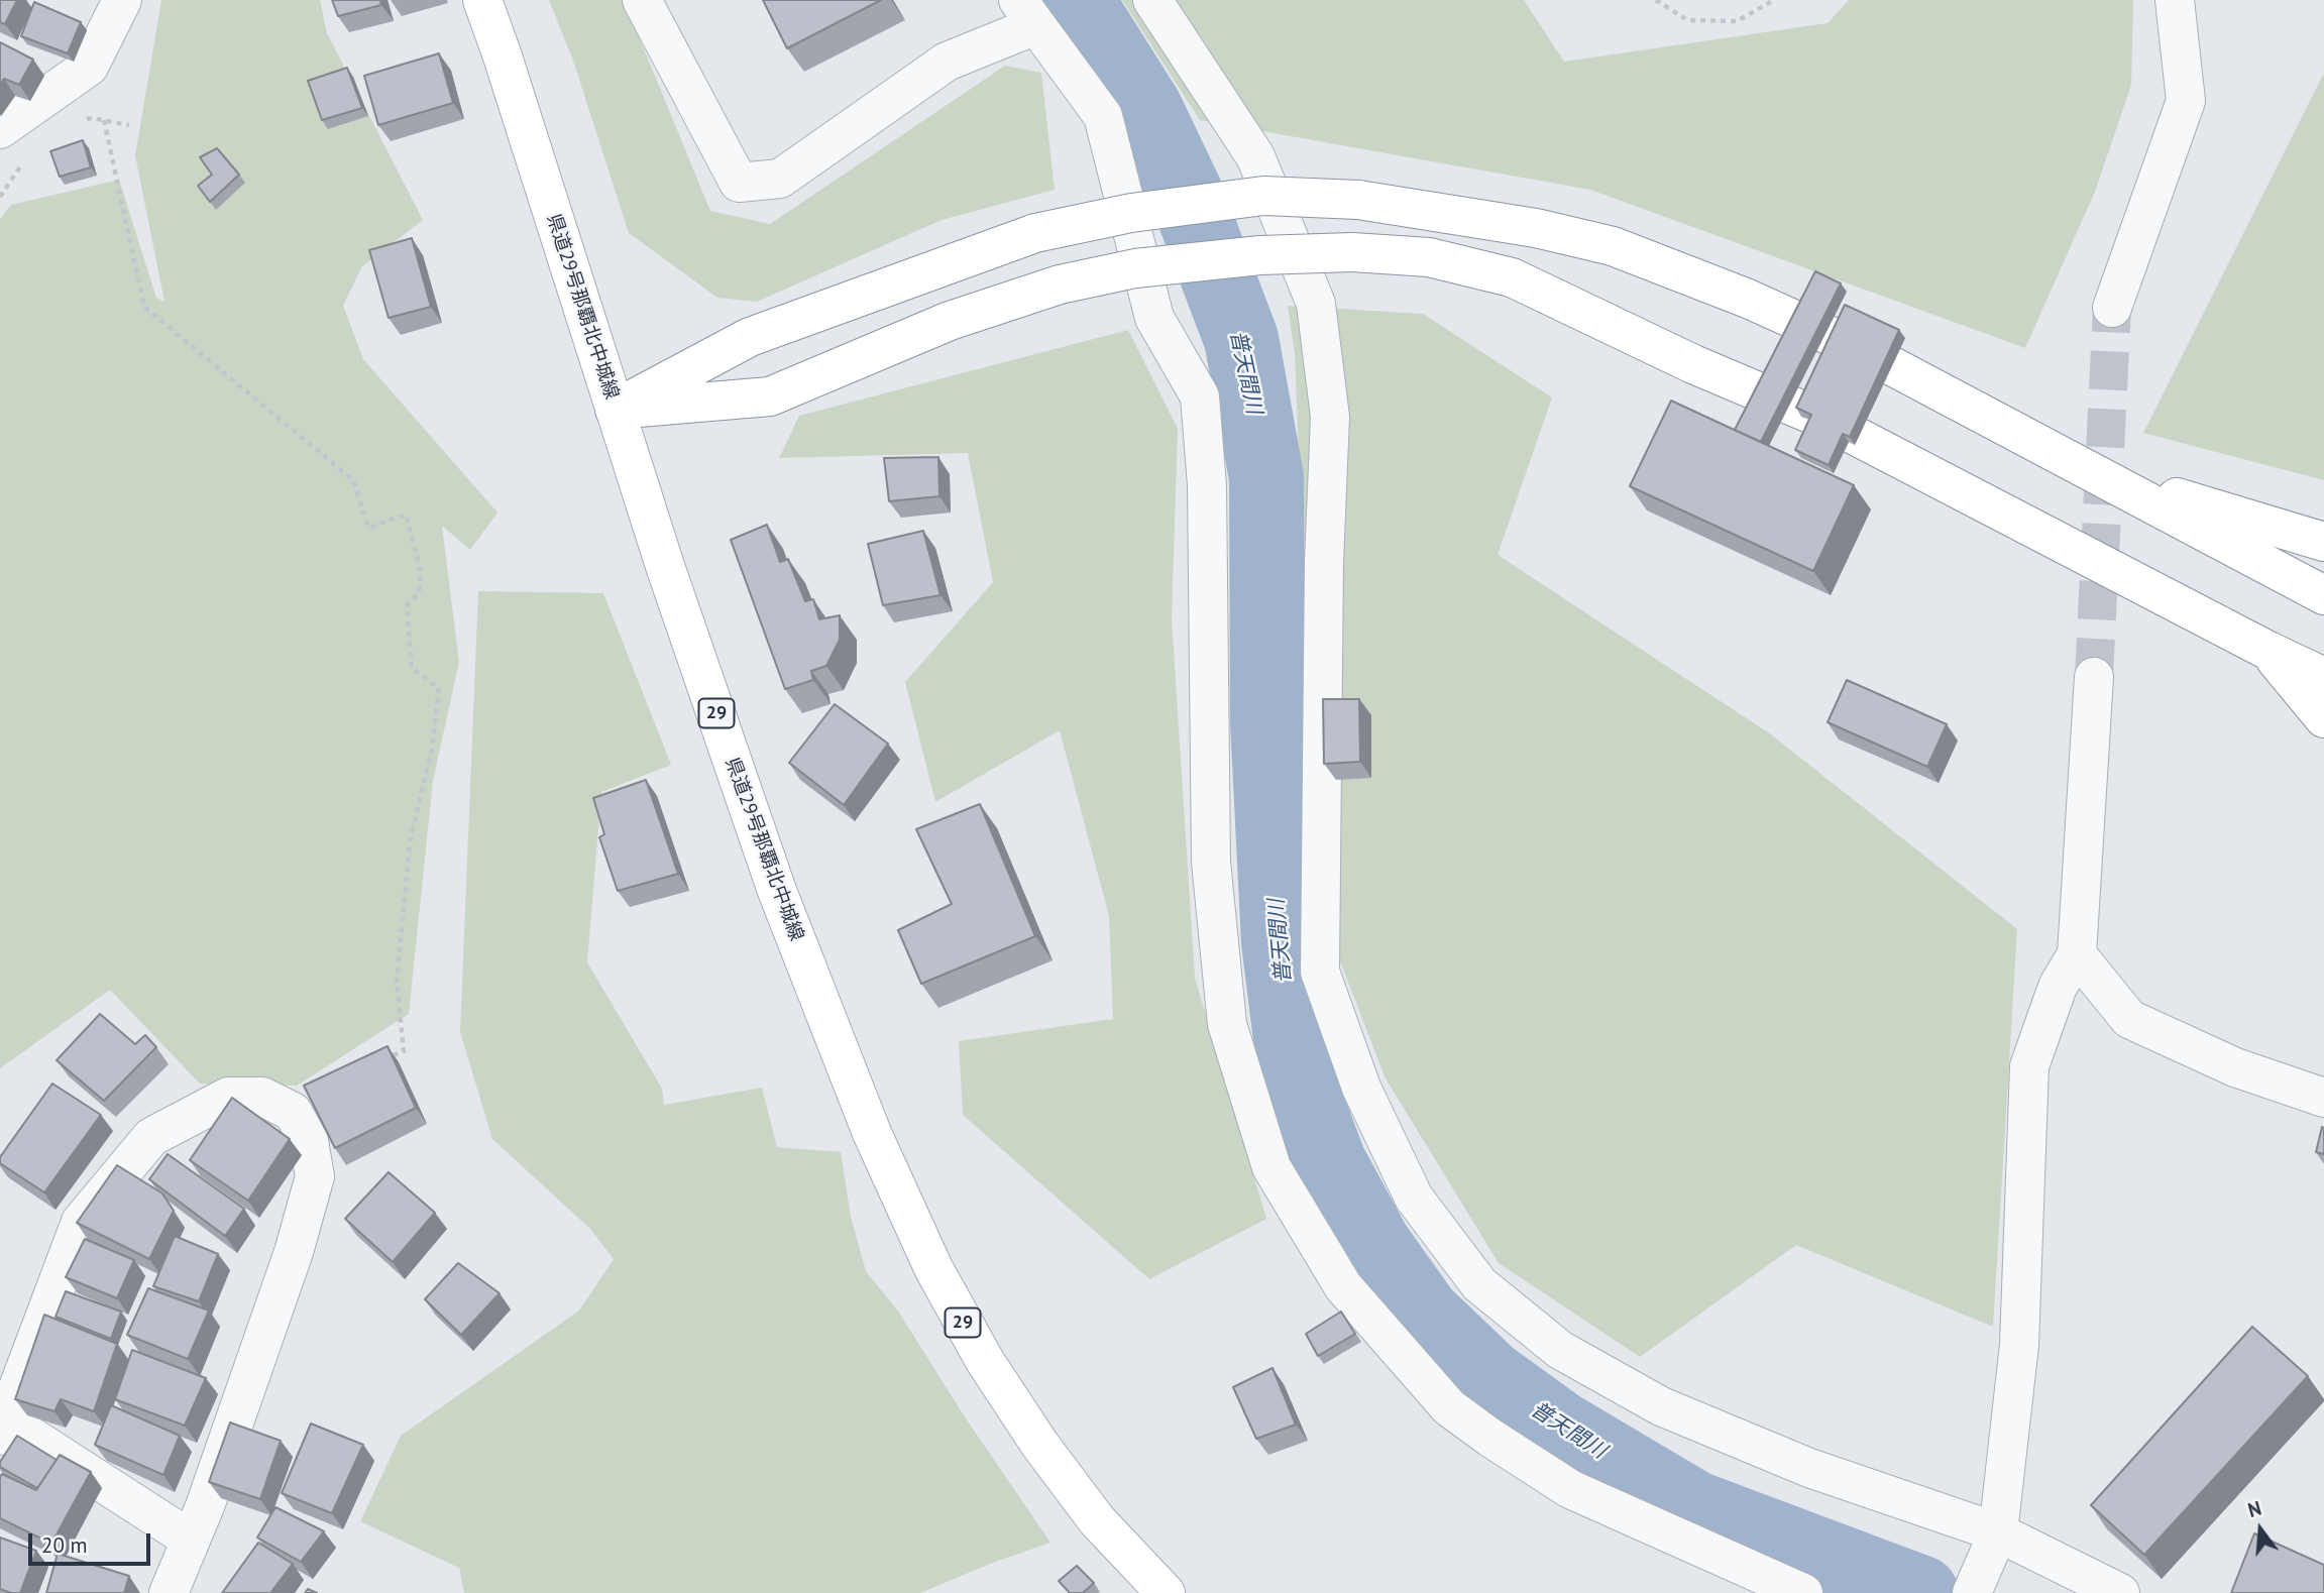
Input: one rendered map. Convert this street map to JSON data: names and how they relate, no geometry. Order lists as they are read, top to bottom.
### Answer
{
  "streets": {
    "main road": ["県道29号那覇北中城線", "29"]
  },
  "water": ["普天間川"],
  "scale_bar": "20 m",
  "north": "top"
}
